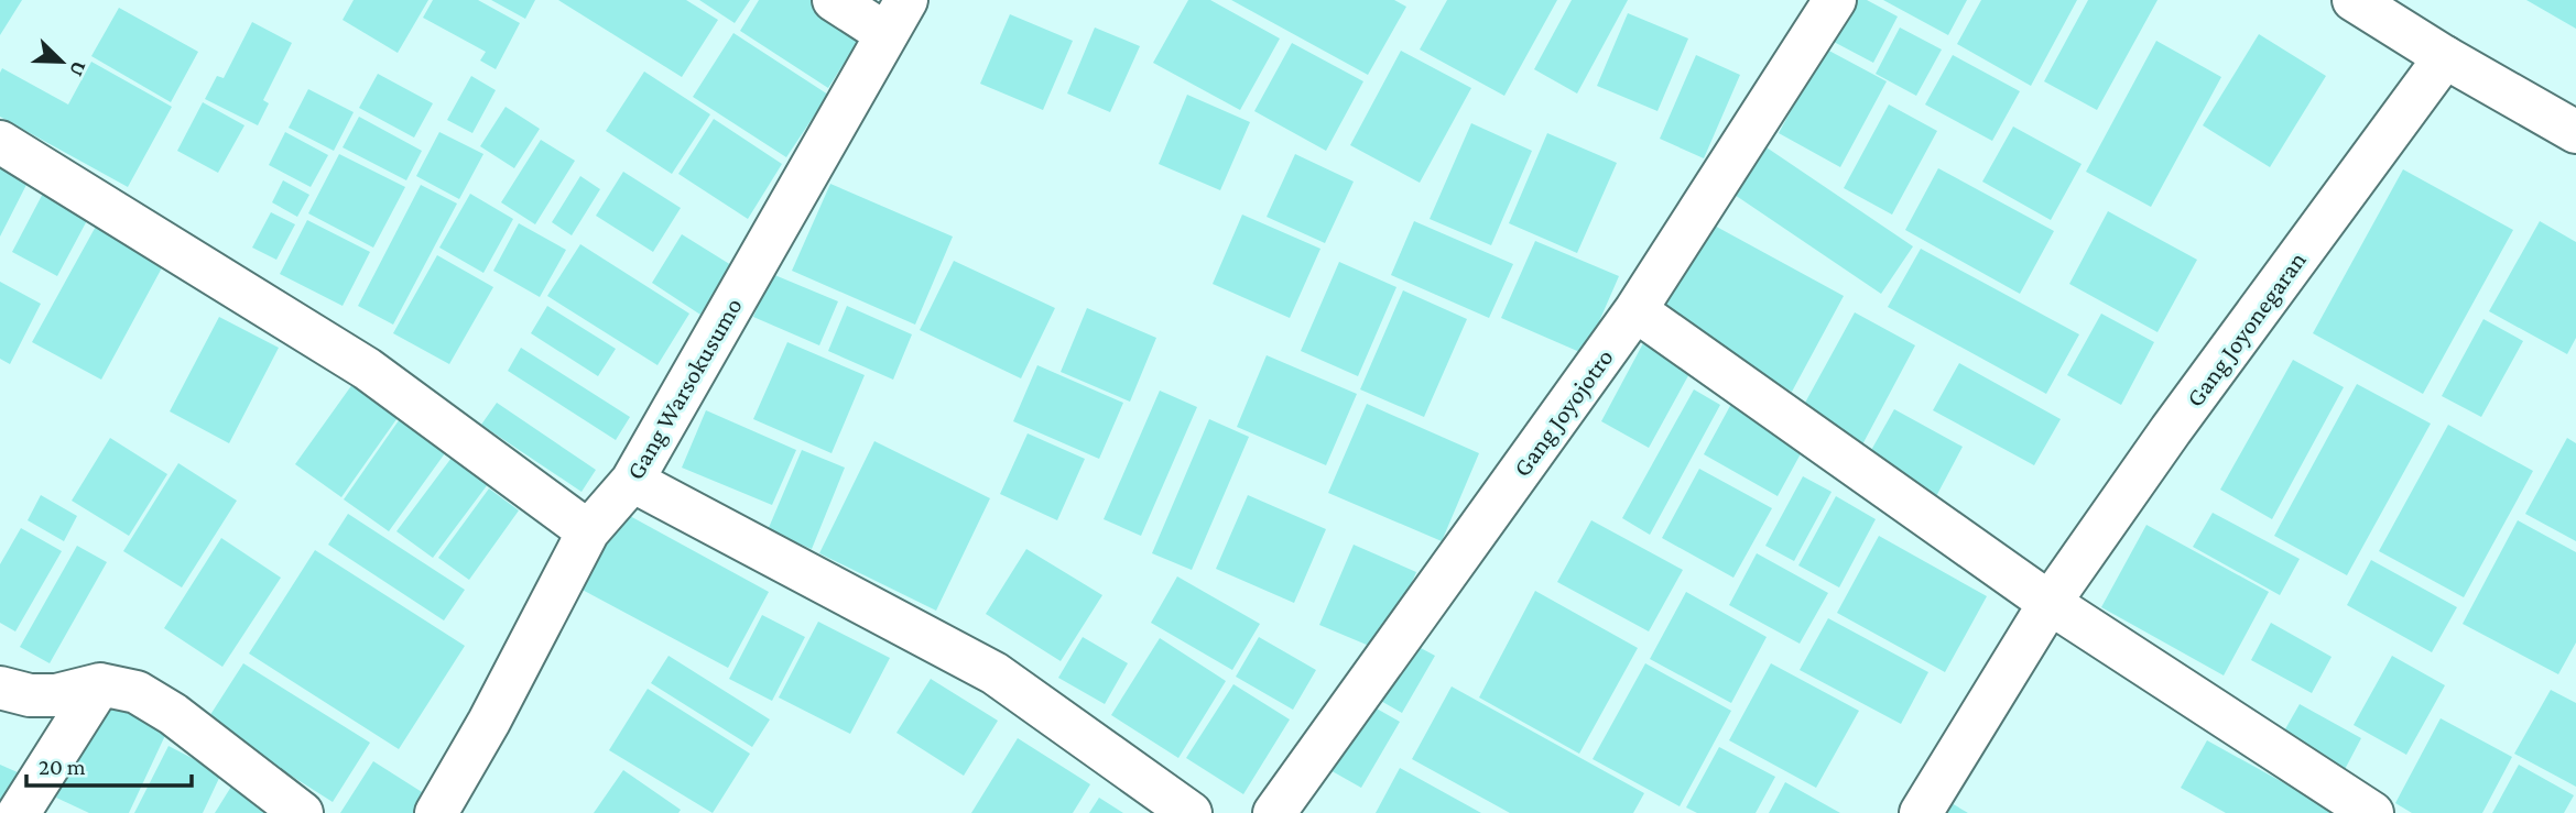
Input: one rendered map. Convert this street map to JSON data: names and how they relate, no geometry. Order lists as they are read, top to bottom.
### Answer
{
  "streets": {
    "street": ["Gang Joyonegaran", "Gang Warsokusumo", "Gang Joyojotro"]
  },
  "scale_bar": "20 m",
  "north": "bottom right"
}
